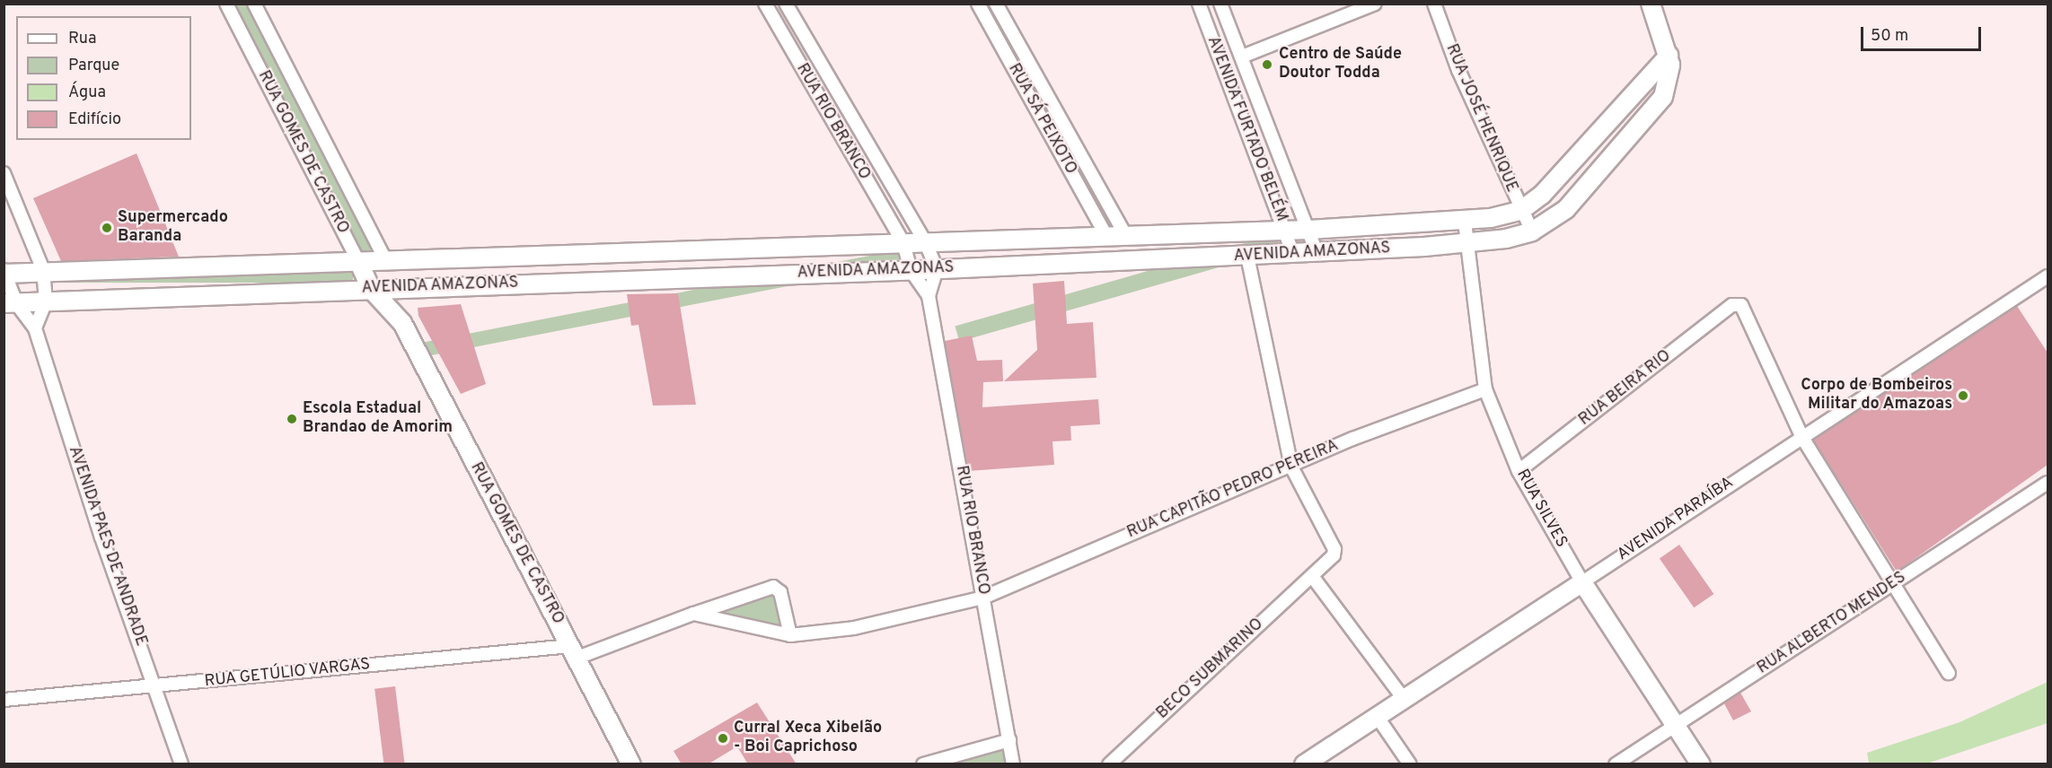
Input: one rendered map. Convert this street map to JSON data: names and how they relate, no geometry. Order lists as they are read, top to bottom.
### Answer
{
  "streets": {
    "street": [
      "RUA JOSÉ HENRIQUE",
      "RUA SÁ PEIXOTO",
      "RUA RIO BRANCO",
      "AVENIDA FURTADO BELÉM",
      "RUA GOMES DE CASTRO",
      "AVENIDA AMAZONAS",
      "RUA BEIRA RIO",
      "RUA CAPITÃO PEDRO PEREIRA",
      "RUA SILVES",
      "AVENIDA PARAÍBA",
      "AVENIDA PAES DE ANDRADE",
      "RUA ALBERTO MENDES",
      "BECO SUBMARINO",
      "RUA GETÚLIO VARGAS"
    ]
  },
  "crossings": [
    ["RUA JOSÉ HENRIQUE", "AVENIDA AMAZONAS"],
    ["RUA SÁ PEIXOTO", "AVENIDA AMAZONAS"],
    ["RUA RIO BRANCO", "AVENIDA AMAZONAS"],
    ["RUA RIO BRANCO", "RUA CAPITÃO PEDRO PEREIRA"],
    ["AVENIDA FURTADO BELÉM", "AVENIDA AMAZONAS"],
    ["RUA GOMES DE CASTRO", "AVENIDA AMAZONAS"],
    ["RUA GOMES DE CASTRO", "RUA GETÚLIO VARGAS"],
    ["AVENIDA AMAZONAS", "RUA SILVES"],
    ["AVENIDA AMAZONAS", "AVENIDA PAES DE ANDRADE"],
    ["AVENIDA AMAZONAS", "BECO SUBMARINO"],
    ["RUA BEIRA RIO", "RUA SILVES"],
    ["RUA BEIRA RIO", "AVENIDA PARAÍBA"],
    ["RUA CAPITÃO PEDRO PEREIRA", "RUA SILVES"],
    ["RUA CAPITÃO PEDRO PEREIRA", "BECO SUBMARINO"],
    ["RUA SILVES", "AVENIDA PARAÍBA"],
    ["RUA SILVES", "RUA ALBERTO MENDES"],
    ["AVENIDA PAES DE ANDRADE", "RUA GETÚLIO VARGAS"]
  ],
  "places": [
    "Centro de Saúde Doutor Todda",
    "Supermercado Baranda",
    "Corpo de Bombeiros Militar do Amazoas",
    "Escola Estadual Brandao de Amorim",
    "Curral Xeca Xibelão - Boi Caprichoso"
  ],
  "legend": [
    "Rua",
    "Parque",
    "Água",
    "Edifício"
  ],
  "scale_bar": "50 m"
}
